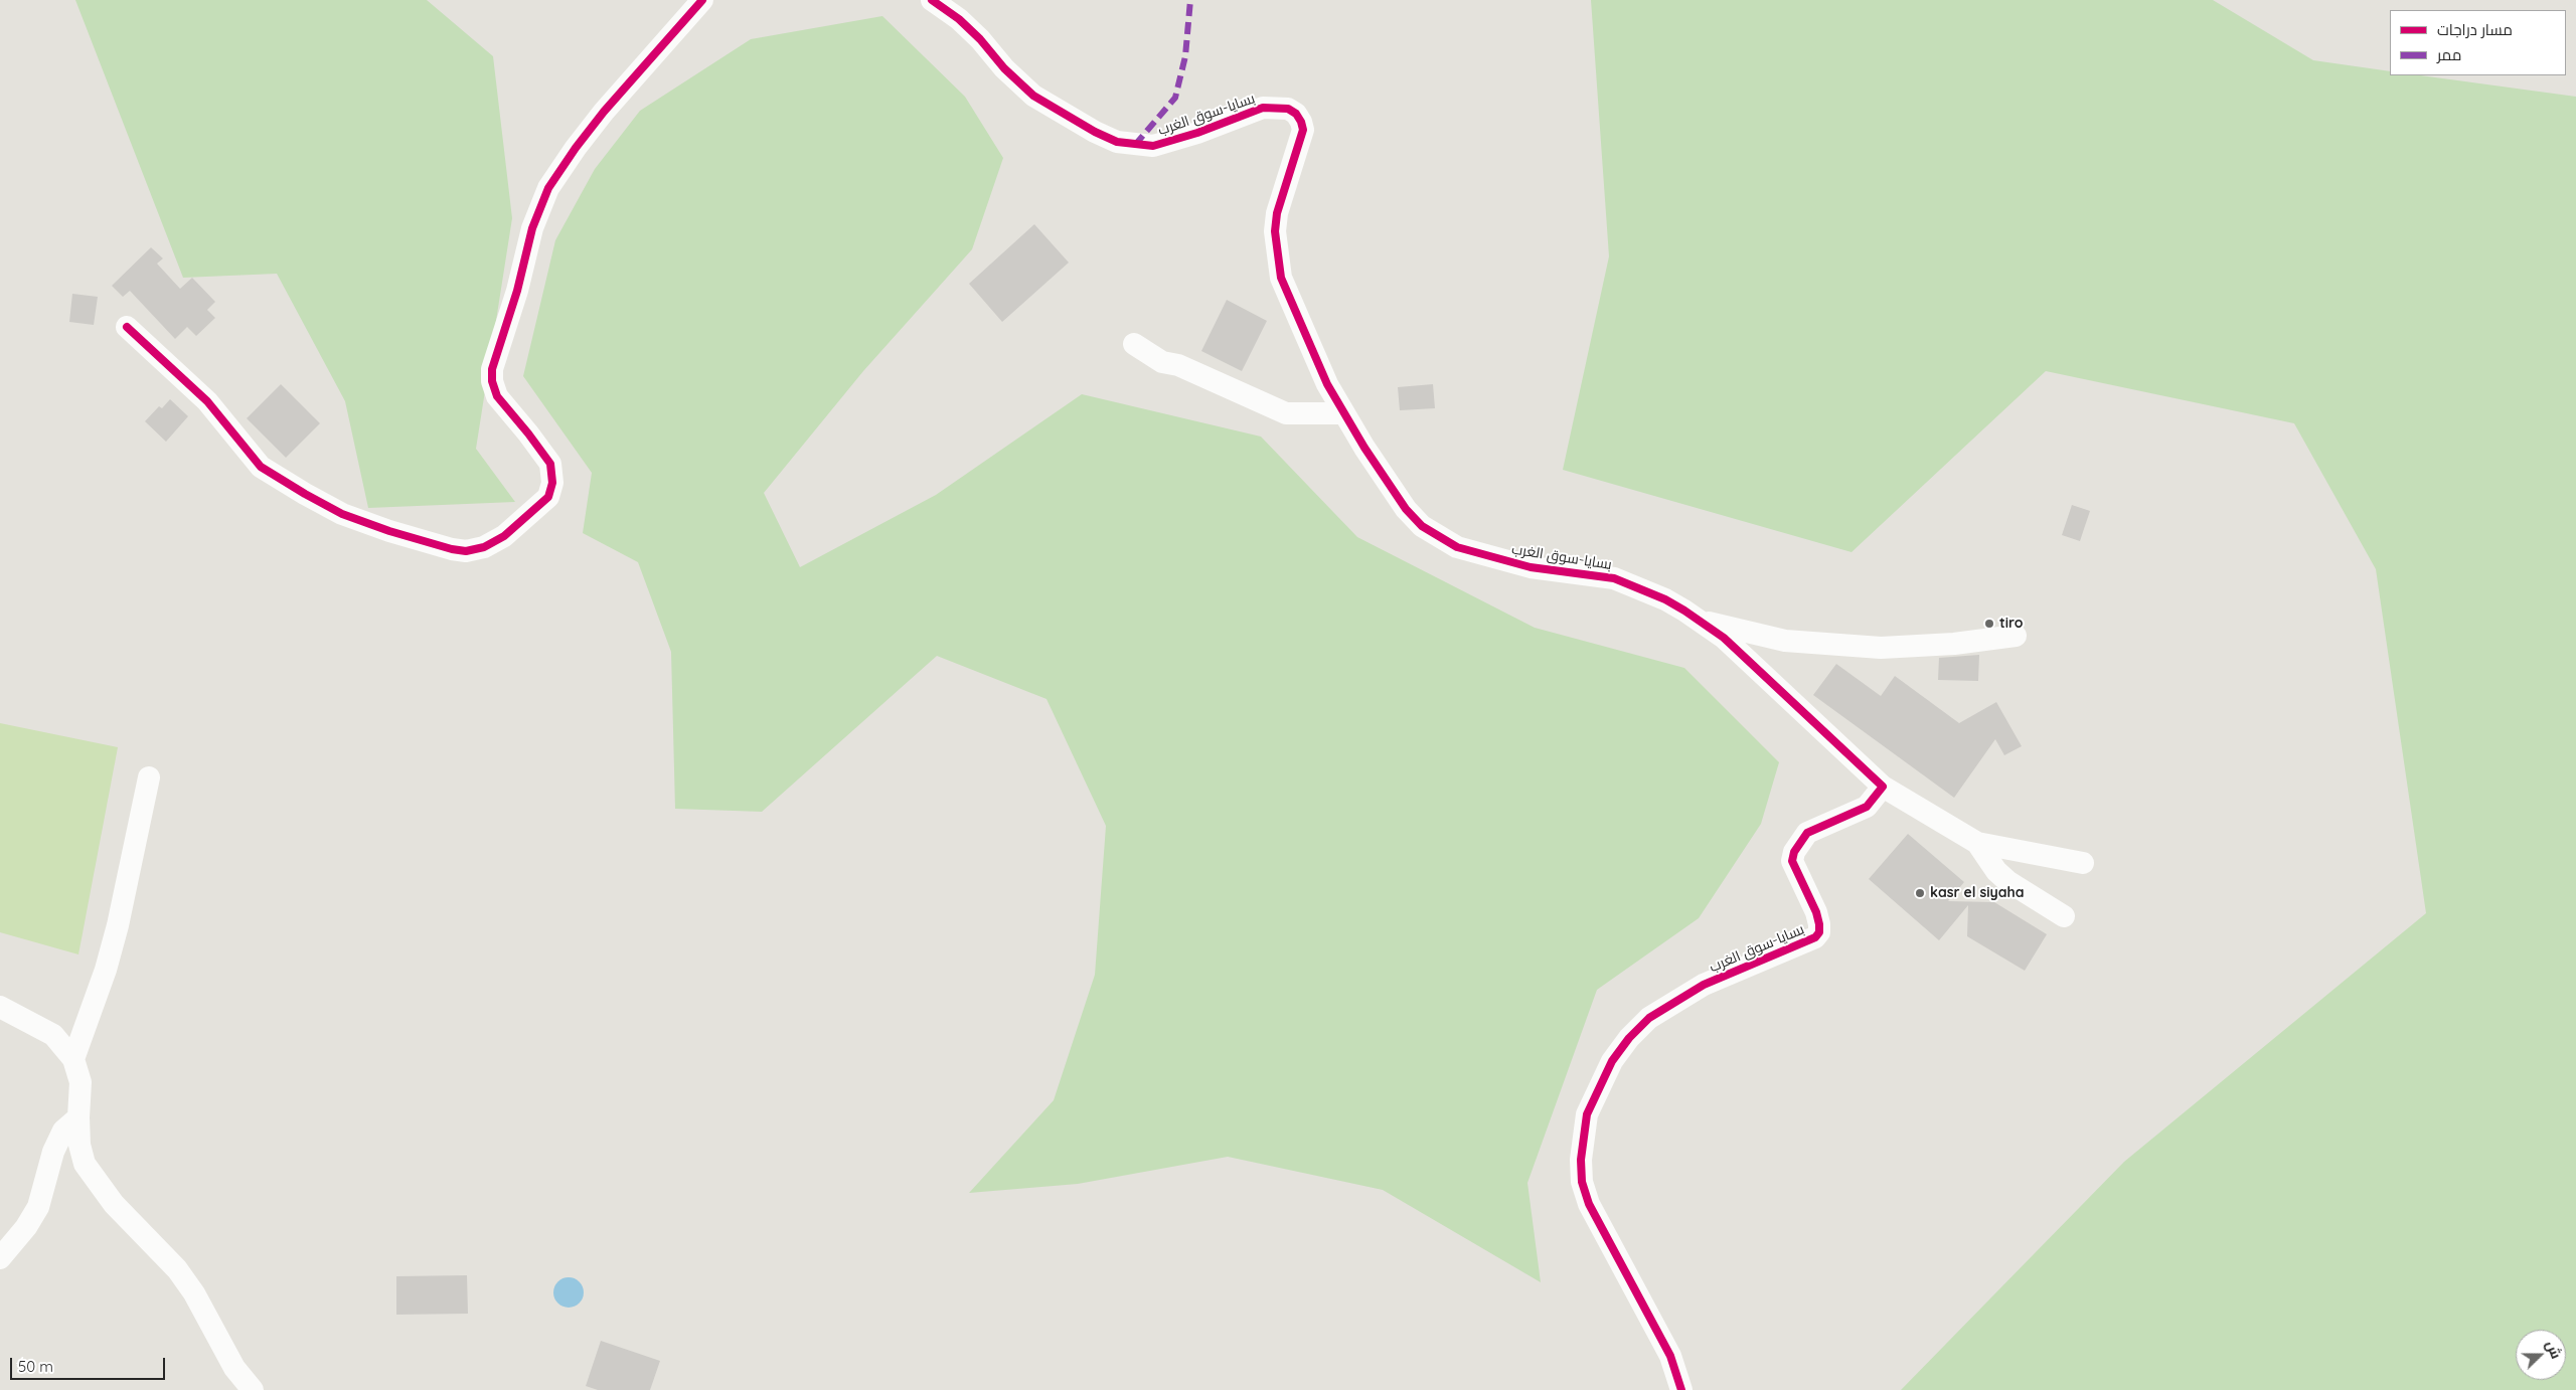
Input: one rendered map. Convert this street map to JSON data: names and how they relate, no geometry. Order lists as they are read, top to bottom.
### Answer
{
  "streets": {
    "street": ["بسايا-سوق الغرب"]
  },
  "places": ["tiro", "kasr el siyaha"],
  "legend": ["مسار دراجات", "ممر"],
  "scale_bar": "50 m",
  "north": "right"
}
